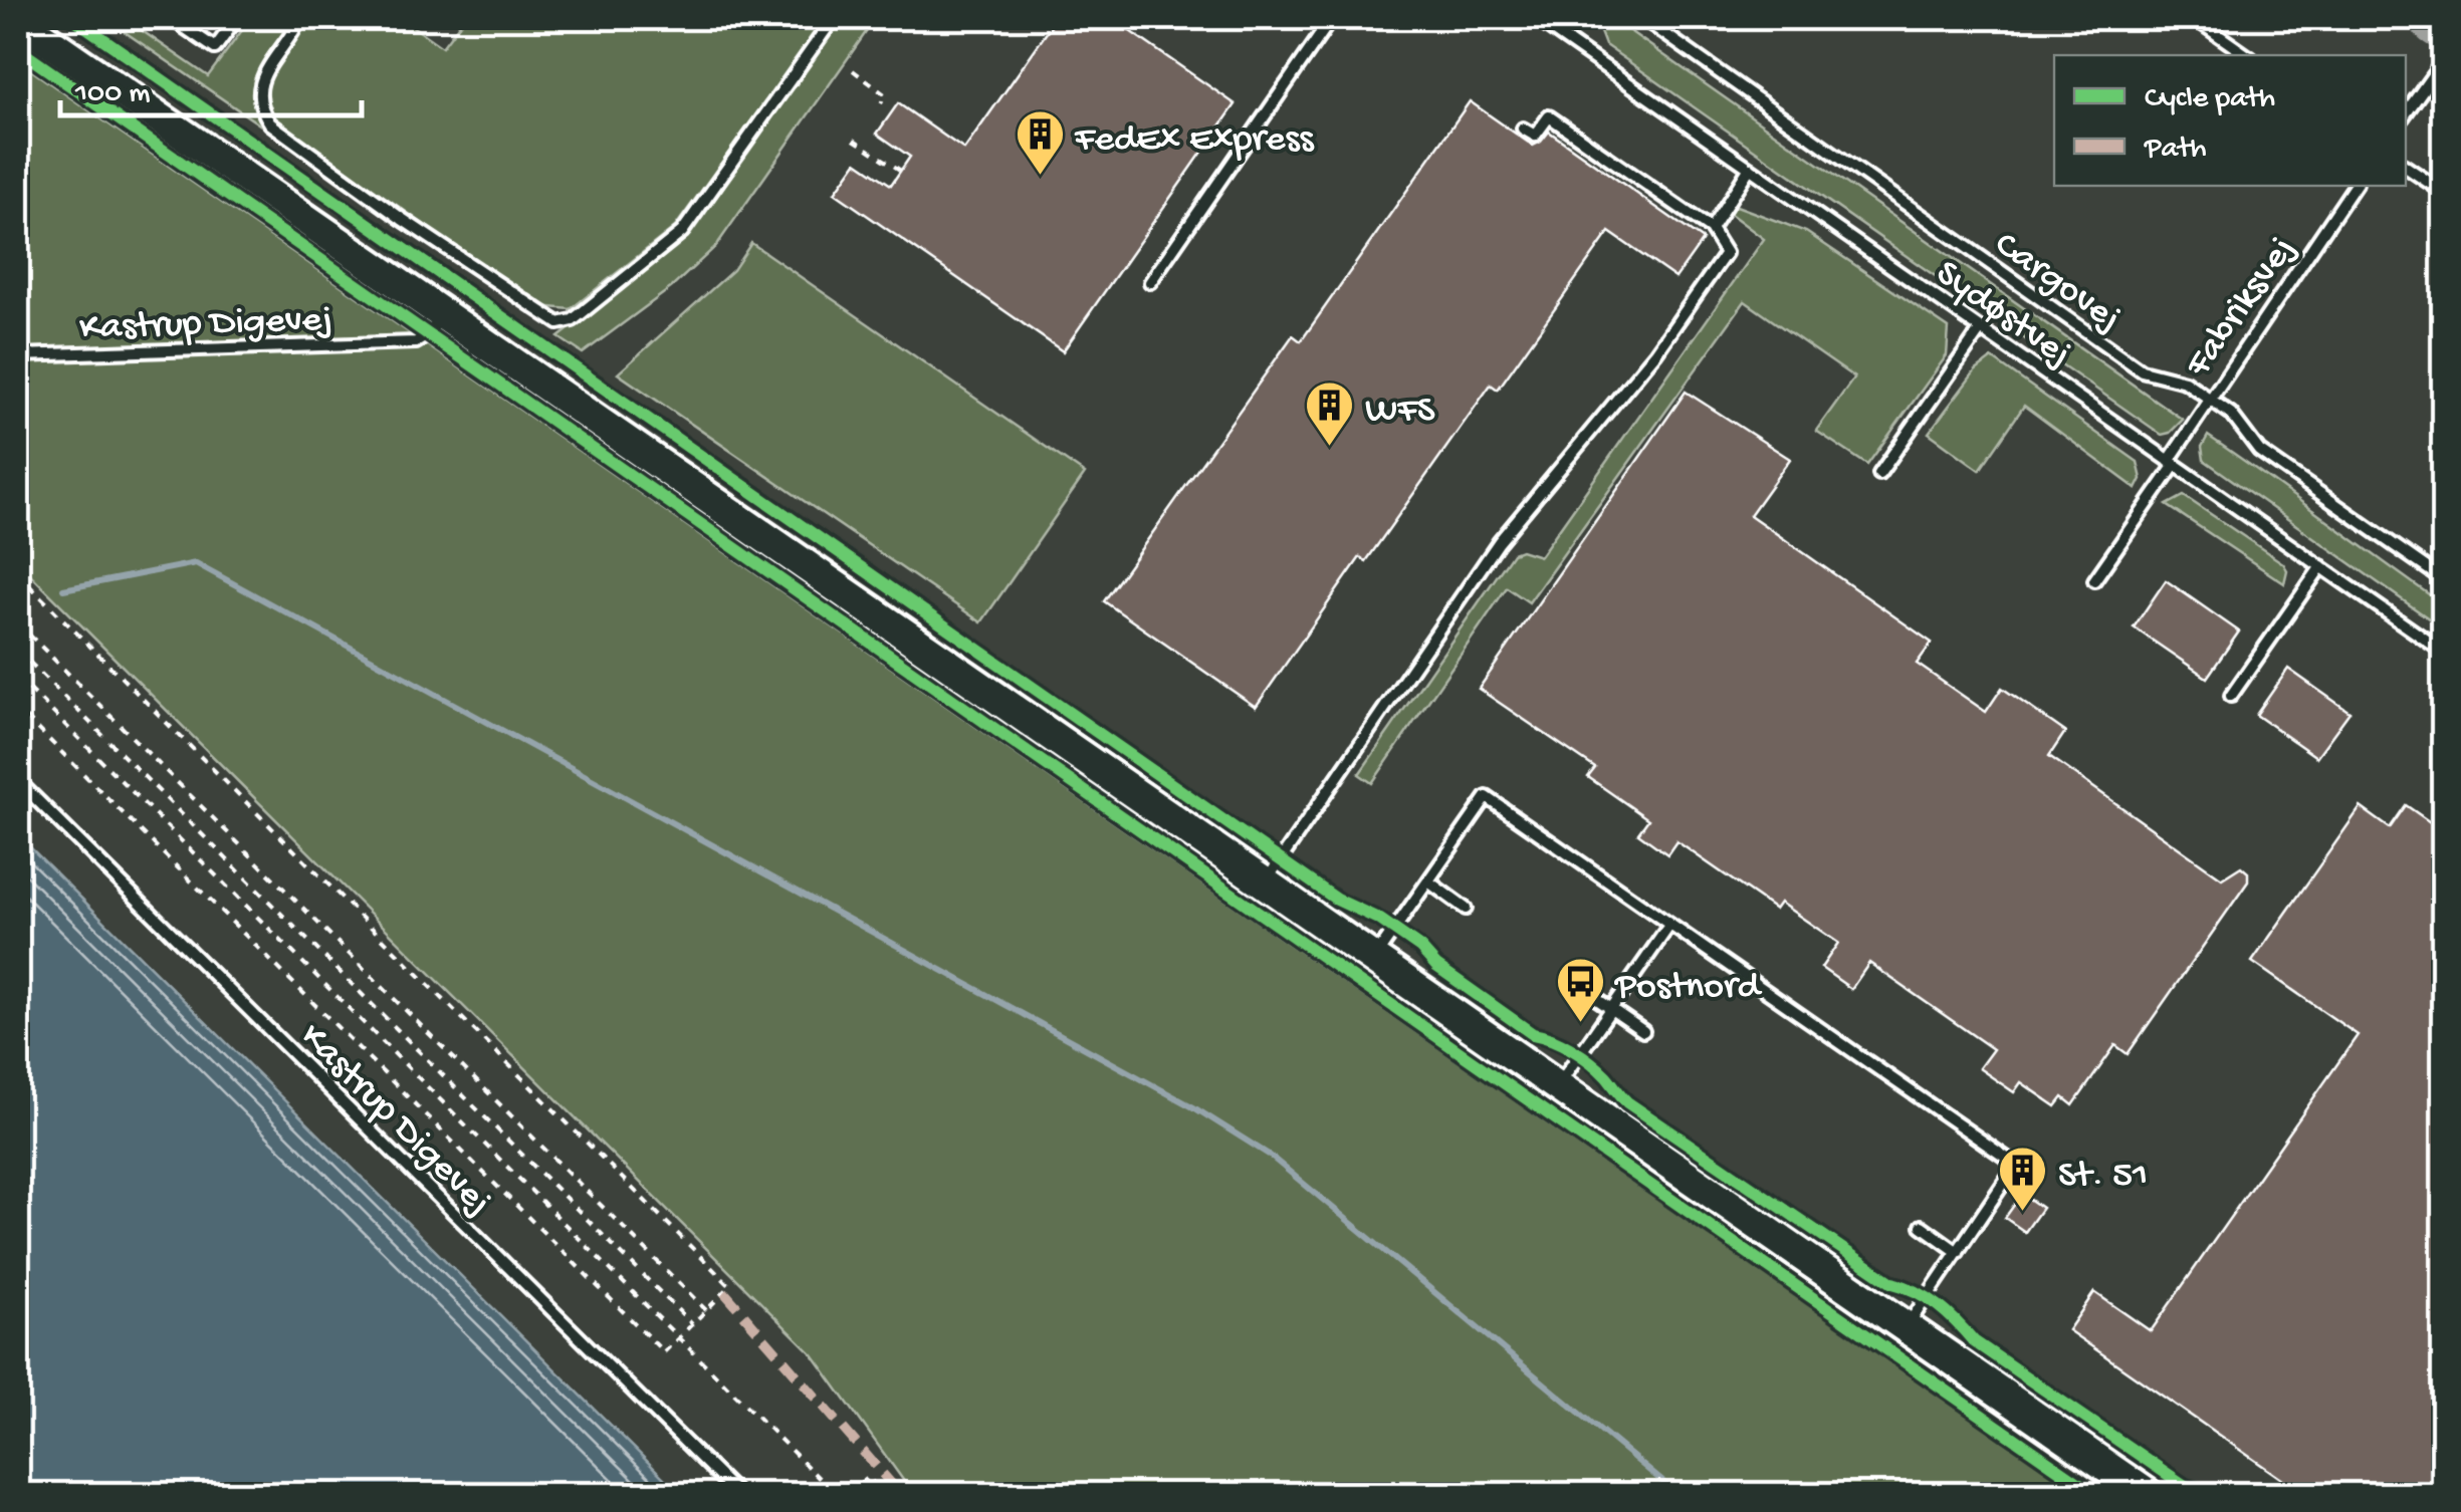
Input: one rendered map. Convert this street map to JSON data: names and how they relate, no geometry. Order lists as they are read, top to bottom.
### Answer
{
  "streets": {
    "lane": [
      "Cargovej",
      "Fabriksvej",
      "Sydøstvej",
      "Kastrup Digevej"
    ]
  },
  "crossings": [
    ["Cargovej", "Fabriksvej"],
    ["Fabriksvej", "Sydøstvej"]
  ],
  "places": {
    "building": ["FedEx Express", "WFS", "St. 51"],
    "bus stop": ["Postnord"]
  },
  "legend": ["Cycle path", "Path"],
  "scale_bar": "100 m"
}
